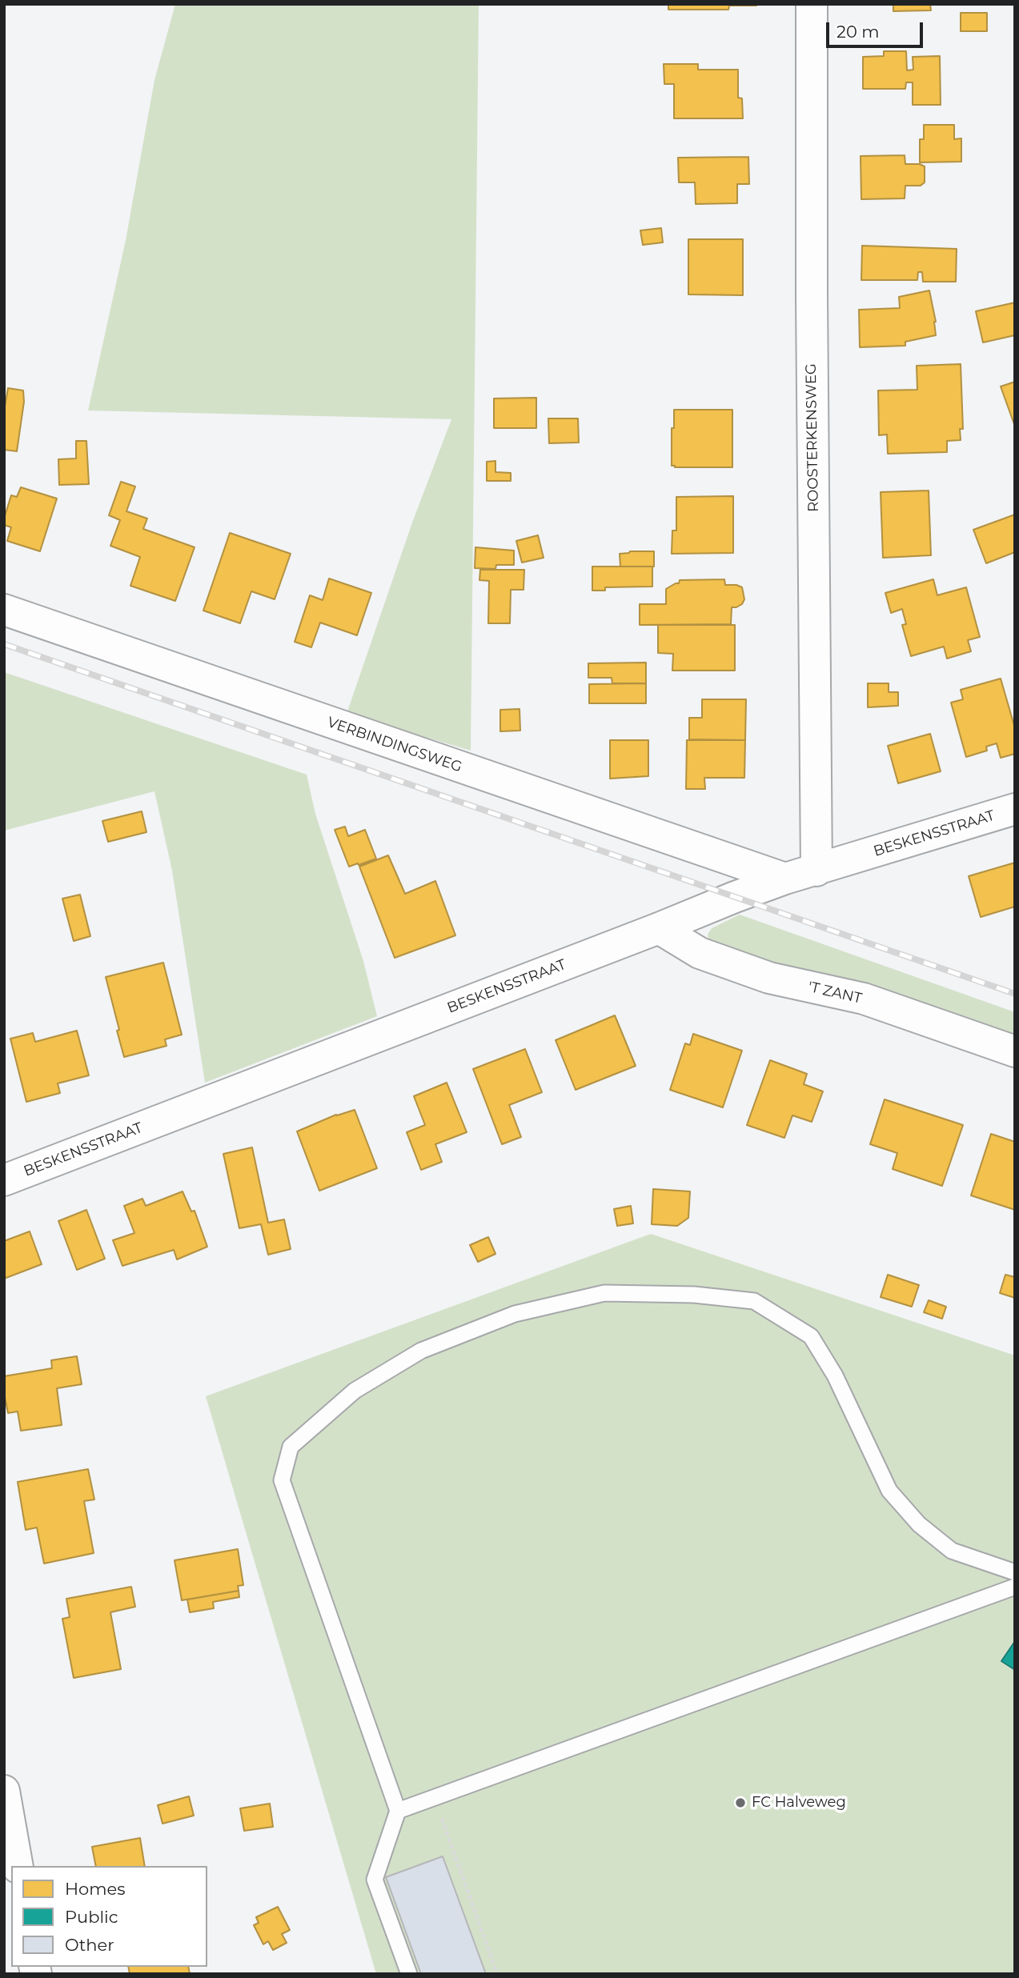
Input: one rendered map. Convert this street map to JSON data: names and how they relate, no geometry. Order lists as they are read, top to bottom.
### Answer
{
  "streets": {
    "street": [
      "ROOSTERKENSWEG",
      "VERBINDINGSWEG",
      "BESKENSSTRAAT",
      "'T ZANT"
    ]
  },
  "crossings": [
    ["ROOSTERKENSWEG", "BESKENSSTRAAT"],
    ["VERBINDINGSWEG", "BESKENSSTRAAT"],
    ["BESKENSSTRAAT", "'T ZANT"]
  ],
  "places": ["FC Halveweg"],
  "legend": ["Homes", "Public", "Other"],
  "scale_bar": "20 m"
}
